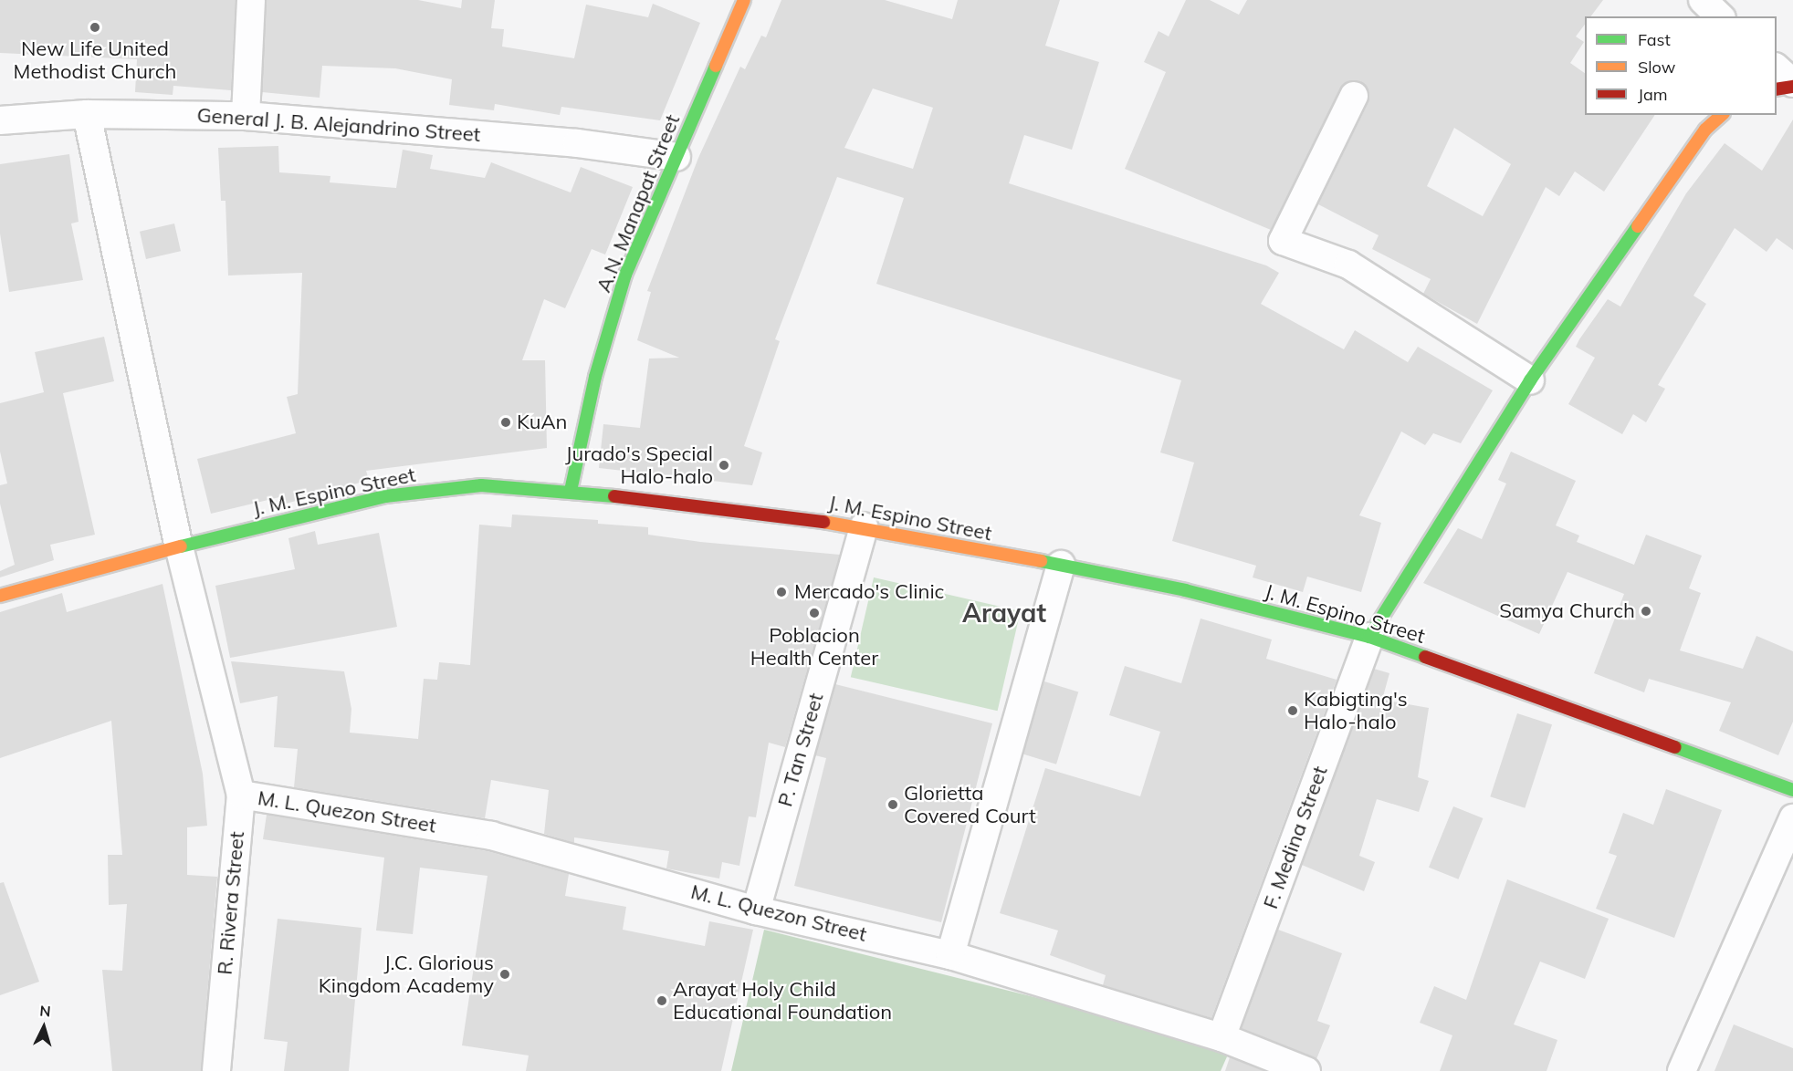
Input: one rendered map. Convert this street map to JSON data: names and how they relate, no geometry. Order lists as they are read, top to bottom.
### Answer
{
  "streets": {
    "main road": ["A.N. Manapat Street", "J. M. Espino Street"],
    "street": [
      "General J. B. Alejandrino Street",
      "P. Tan Street",
      "M. L. Quezon Street",
      "F. Medina Street",
      "R. Rivera Street"
    ]
  },
  "crossings": [
    ["General J. B. Alejandrino Street", "A.N. Manapat Street"],
    ["General J. B. Alejandrino Street", "R. Rivera Street"],
    ["A.N. Manapat Street", "J. M. Espino Street"],
    ["J. M. Espino Street", "P. Tan Street"],
    ["J. M. Espino Street", "F. Medina Street"],
    ["J. M. Espino Street", "R. Rivera Street"],
    ["P. Tan Street", "M. L. Quezon Street"],
    ["M. L. Quezon Street", "F. Medina Street"],
    ["M. L. Quezon Street", "R. Rivera Street"]
  ],
  "districts": ["Arayat"],
  "places": [
    "New Life United Methodist Church",
    "KuAn",
    "Jurado's Special Halo-halo",
    "Mercado's Clinic",
    "Samya Church",
    "Poblacion Health Center",
    "Kabigting's Halo-halo",
    "Glorietta Covered Court",
    "J.C. Glorious Kingdom Academy",
    "Arayat Holy Child Educational Foundation"
  ],
  "legend": ["Fast", "Slow", "Jam"],
  "north": "top"
}
